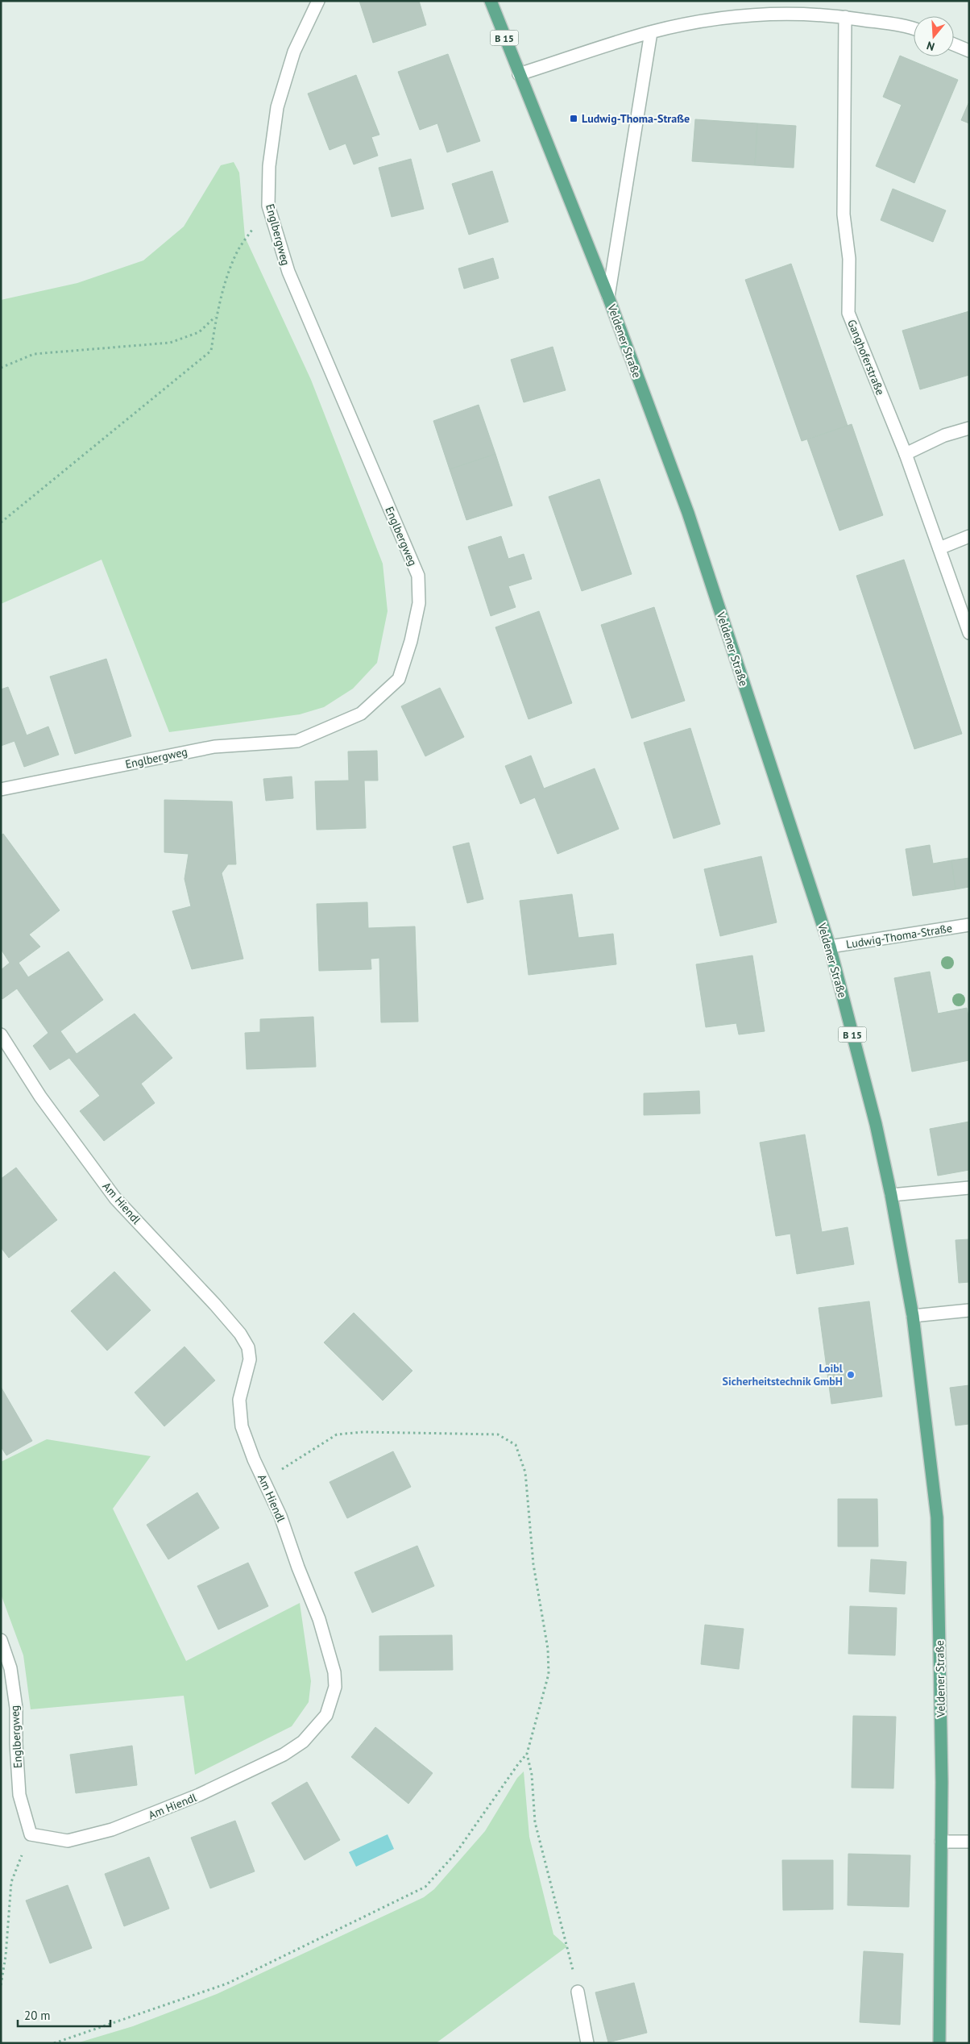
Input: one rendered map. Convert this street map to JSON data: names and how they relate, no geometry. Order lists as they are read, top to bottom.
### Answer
{
  "streets": {
    "main road": ["B 15", "Veldener Straße"],
    "street": [
      "Englbergweg",
      "Ganghoferstraße",
      "Ludwig-Thoma-Straße",
      "Am Hiendl"
    ]
  },
  "crossings": [
    ["Englbergweg", "Am Hiendl"],
    ["Veldener Straße", "Ludwig-Thoma-Straße"]
  ],
  "places": {
    "transit": ["Ludwig-Thoma-Straße"],
    "other": ["Loibl Sicherheitstechnik GmbH"]
  },
  "scale_bar": "20 m",
  "north": "bottom"
}
